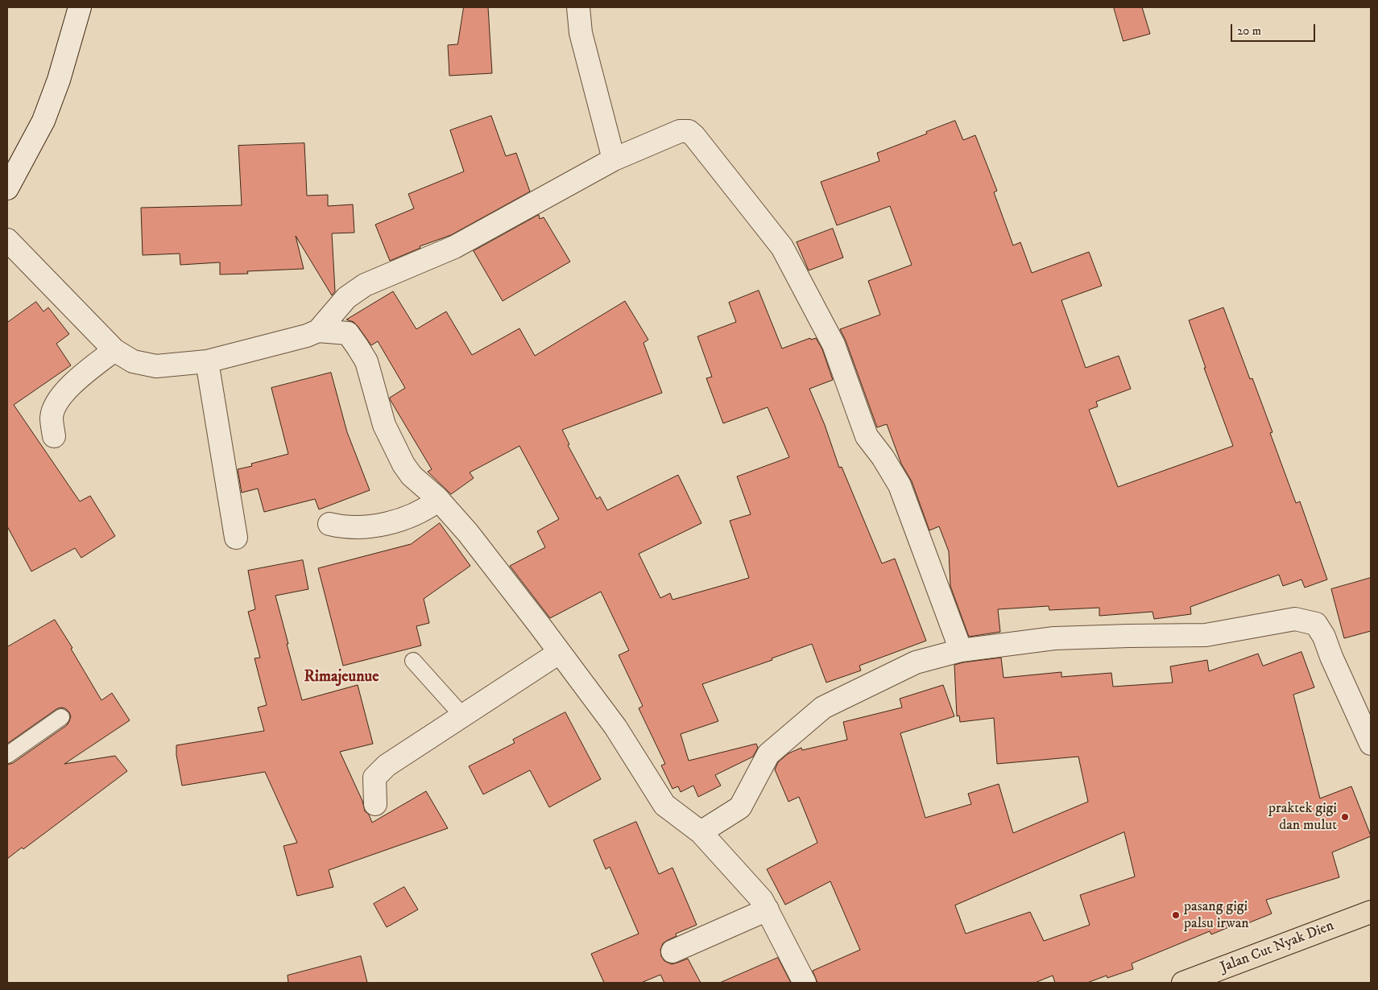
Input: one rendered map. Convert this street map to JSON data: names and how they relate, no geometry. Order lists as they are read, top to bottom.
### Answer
{
  "streets": {
    "highway": ["Jalan Cut Nyak Dien"]
  },
  "districts": ["Rimajeunue"],
  "places": ["praktek gigi dan mulut", "pasang gigi palsu irwan"],
  "scale_bar": "20 m"
}
